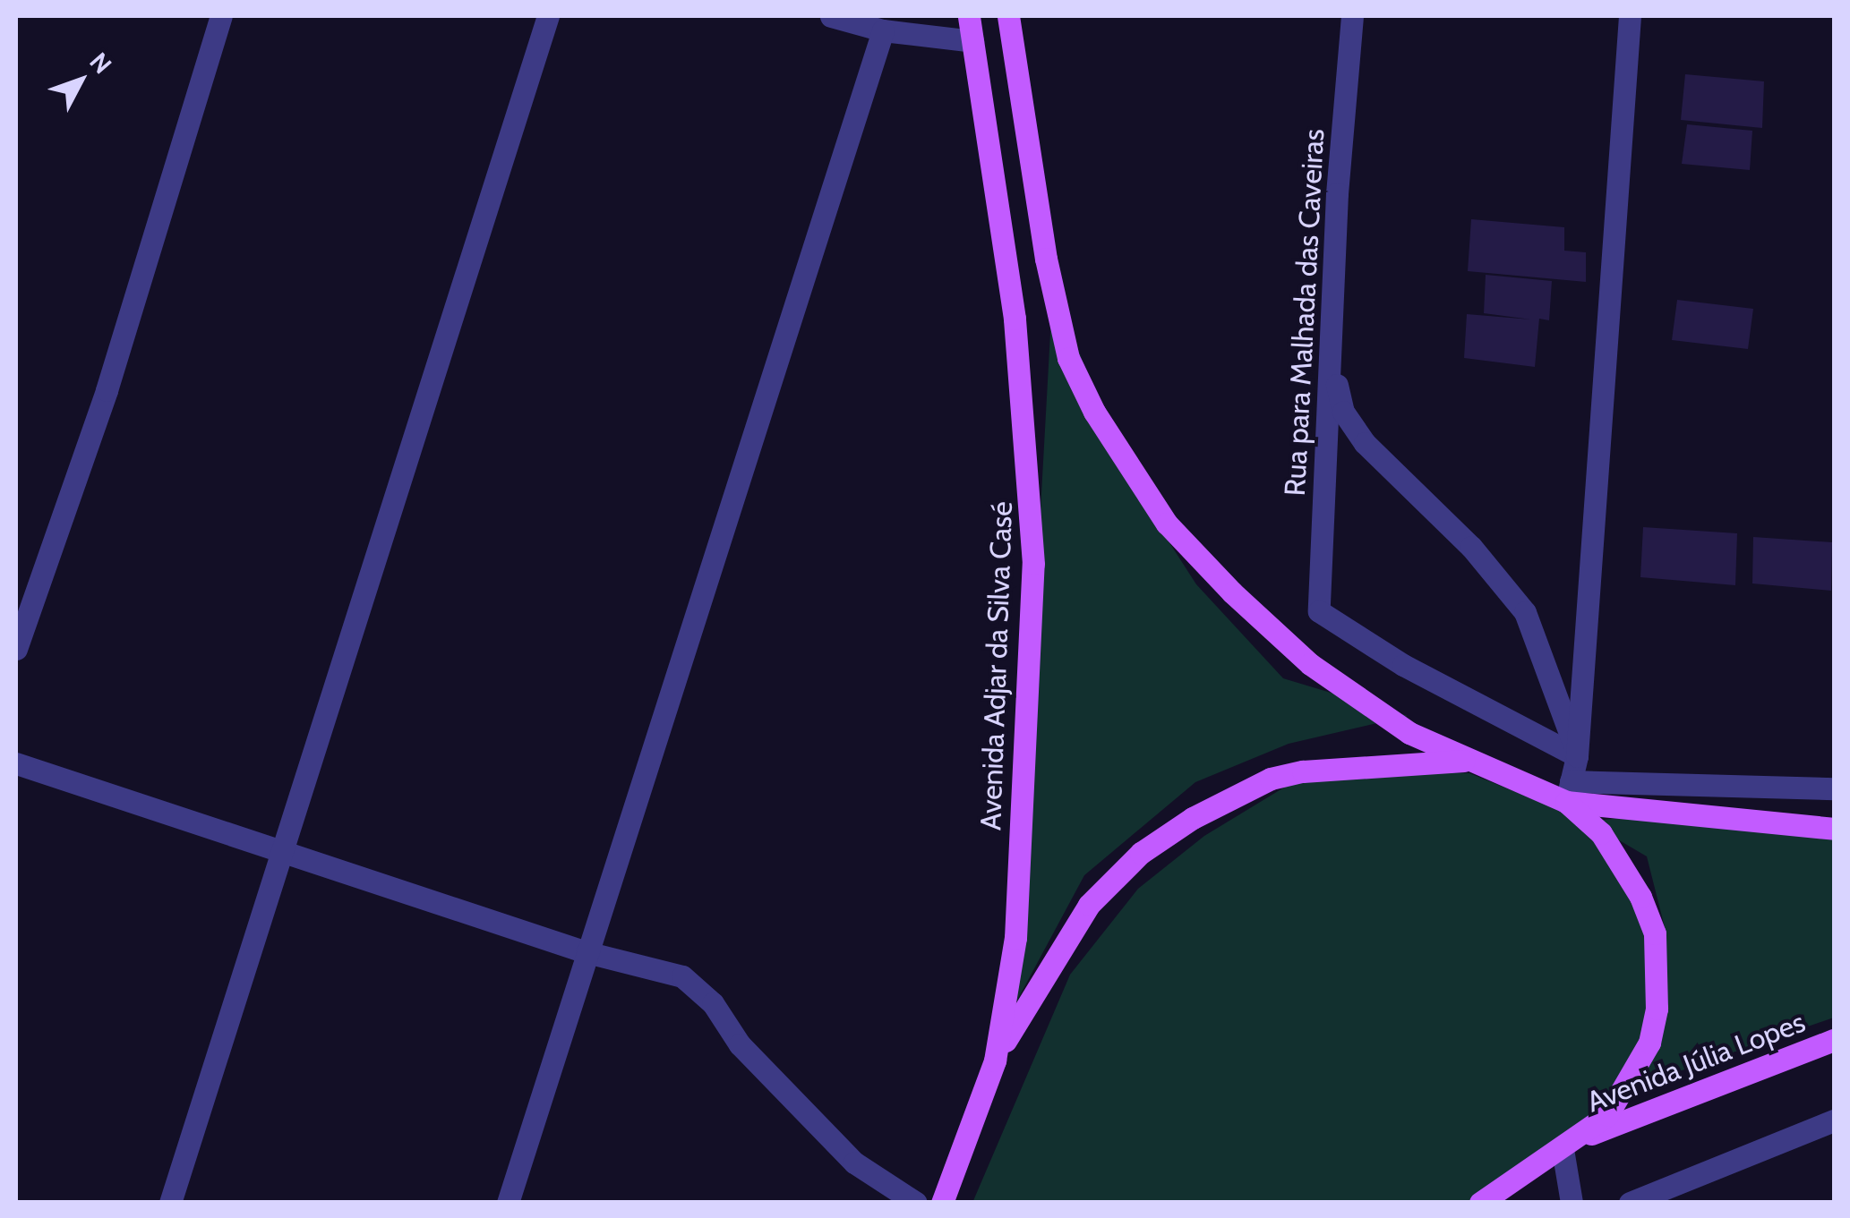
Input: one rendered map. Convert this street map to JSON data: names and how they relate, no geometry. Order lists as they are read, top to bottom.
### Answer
{
  "streets": {
    "main road": ["Avenida Adjar da Silva Casé", "Avenida Júlia Lopes"],
    "street": ["Rua para Malhada das Caveiras"]
  },
  "north": "top right"
}
